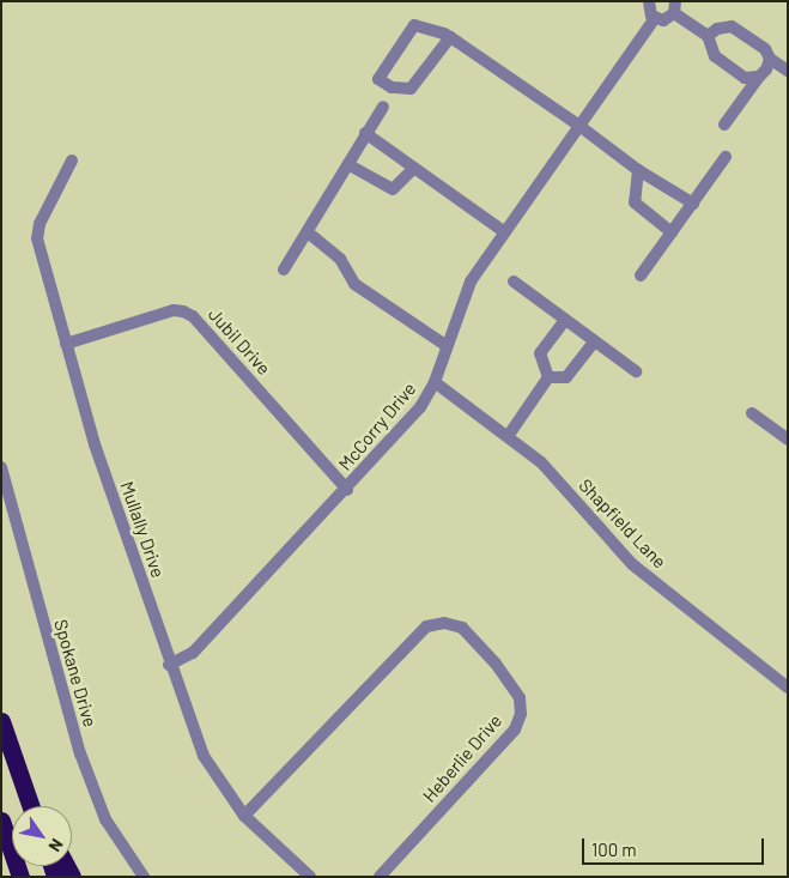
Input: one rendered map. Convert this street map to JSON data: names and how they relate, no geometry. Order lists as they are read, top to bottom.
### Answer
{
  "streets": {
    "street": [
      "Jubil Drive",
      "McCorry Drive",
      "Shapfield Lane",
      "Mullally Drive",
      "Spokane Drive",
      "Heberlie Drive"
    ]
  },
  "crossings": [
    ["Jubil Drive", "McCorry Drive"],
    ["Jubil Drive", "Mullally Drive"],
    ["McCorry Drive", "Shapfield Lane"],
    ["McCorry Drive", "Mullally Drive"],
    ["Mullally Drive", "Heberlie Drive"]
  ],
  "scale_bar": "100 m",
  "north": "bottom right"
}
